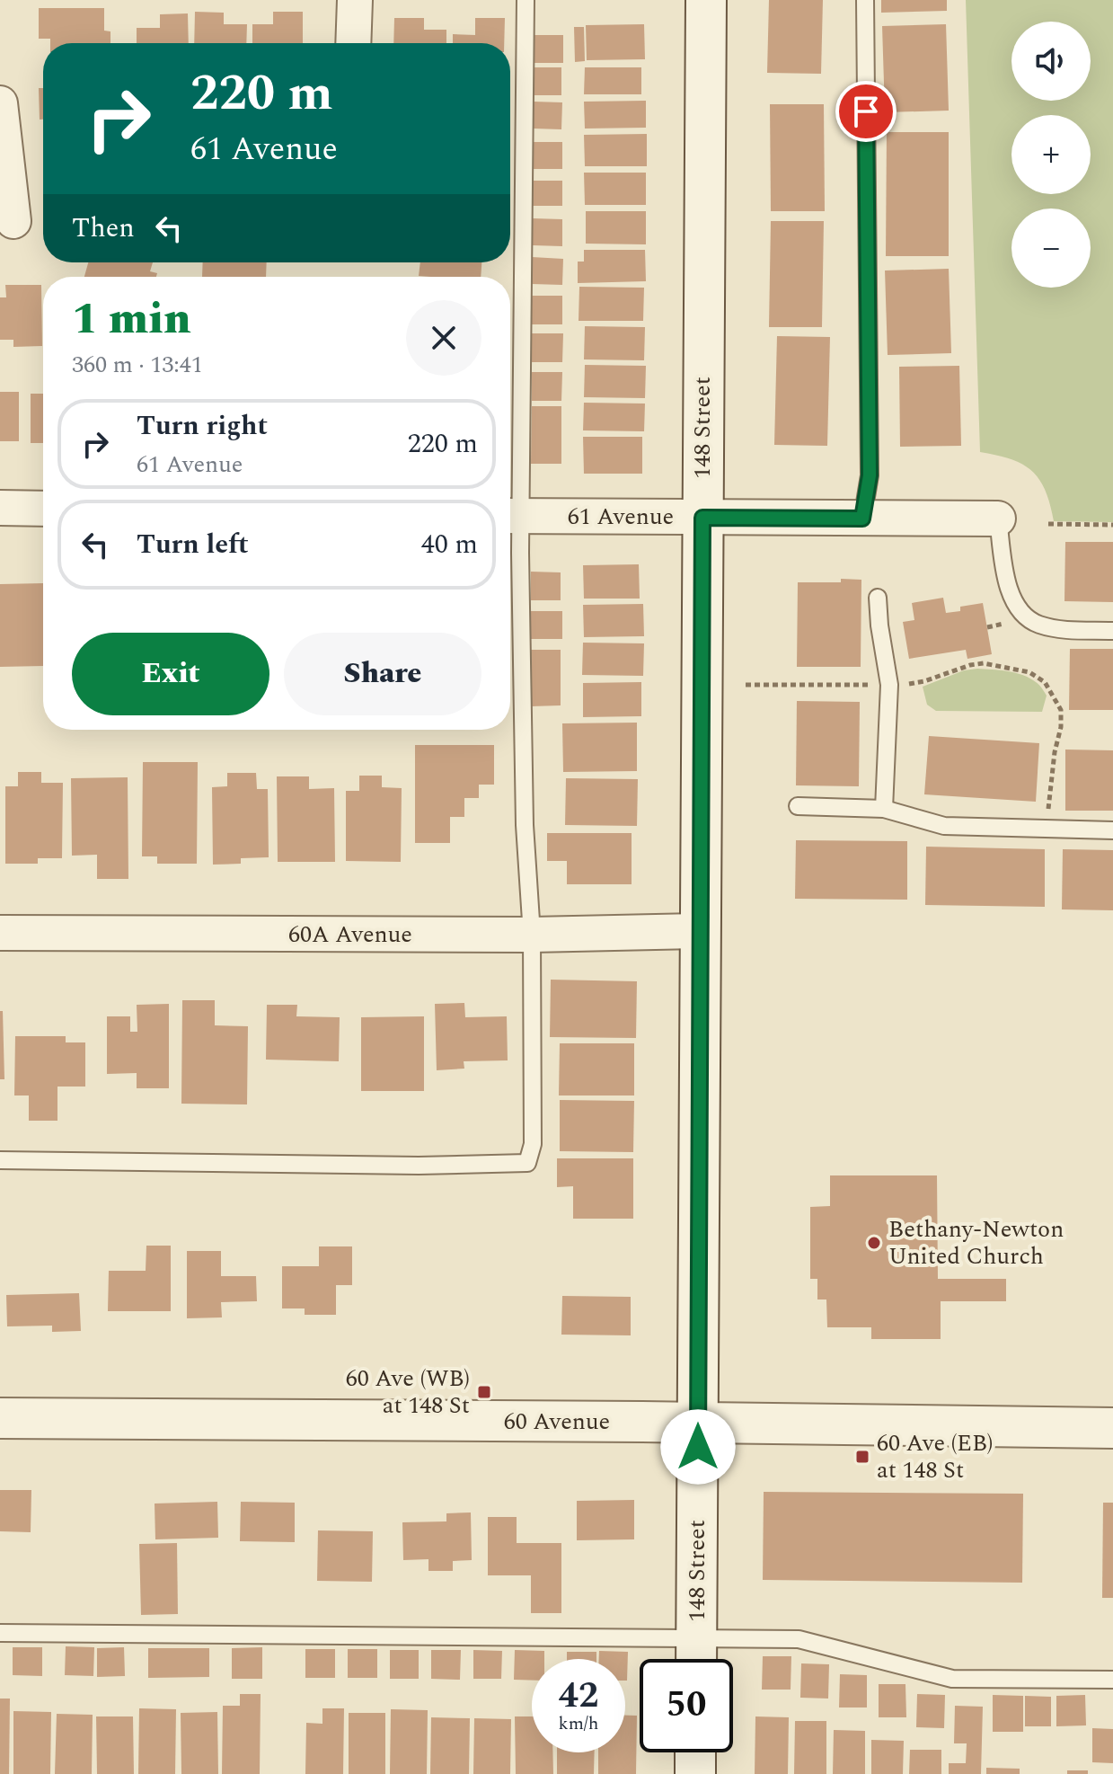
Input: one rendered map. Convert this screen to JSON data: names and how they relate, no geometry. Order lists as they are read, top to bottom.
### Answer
{
  "streets": {
    "main road": ["148 Street", "60 Avenue"],
    "street": ["61 Avenue", "60A Avenue"]
  },
  "crossings": [
    ["148 Street", "61 Avenue"],
    ["148 Street", "60A Avenue"],
    ["148 Street", "60 Avenue"]
  ],
  "places": {
    "other": ["Bethany-Newton United Church"],
    "transit": ["60 Ave (WB) at 148 St", "60 Ave (EB) at 148 St"]
  },
  "page": {
    "map_buttons": ["+", "−"],
    "turn": ["220 m", "61 Avenue"],
    "then": "Then",
    "heading": ["1 min", "360 m · 13:41"],
    "list": [
      {
        "name": "Turn right",
        "note": "61 Avenue",
        "value": "220 m"
      },
      {
        "name": "Turn left",
        "value": "40 m"
      }
    ],
    "buttons": ["Exit", "Share"],
    "speed": "42 km/h",
    "limit": "50"
  }
}
